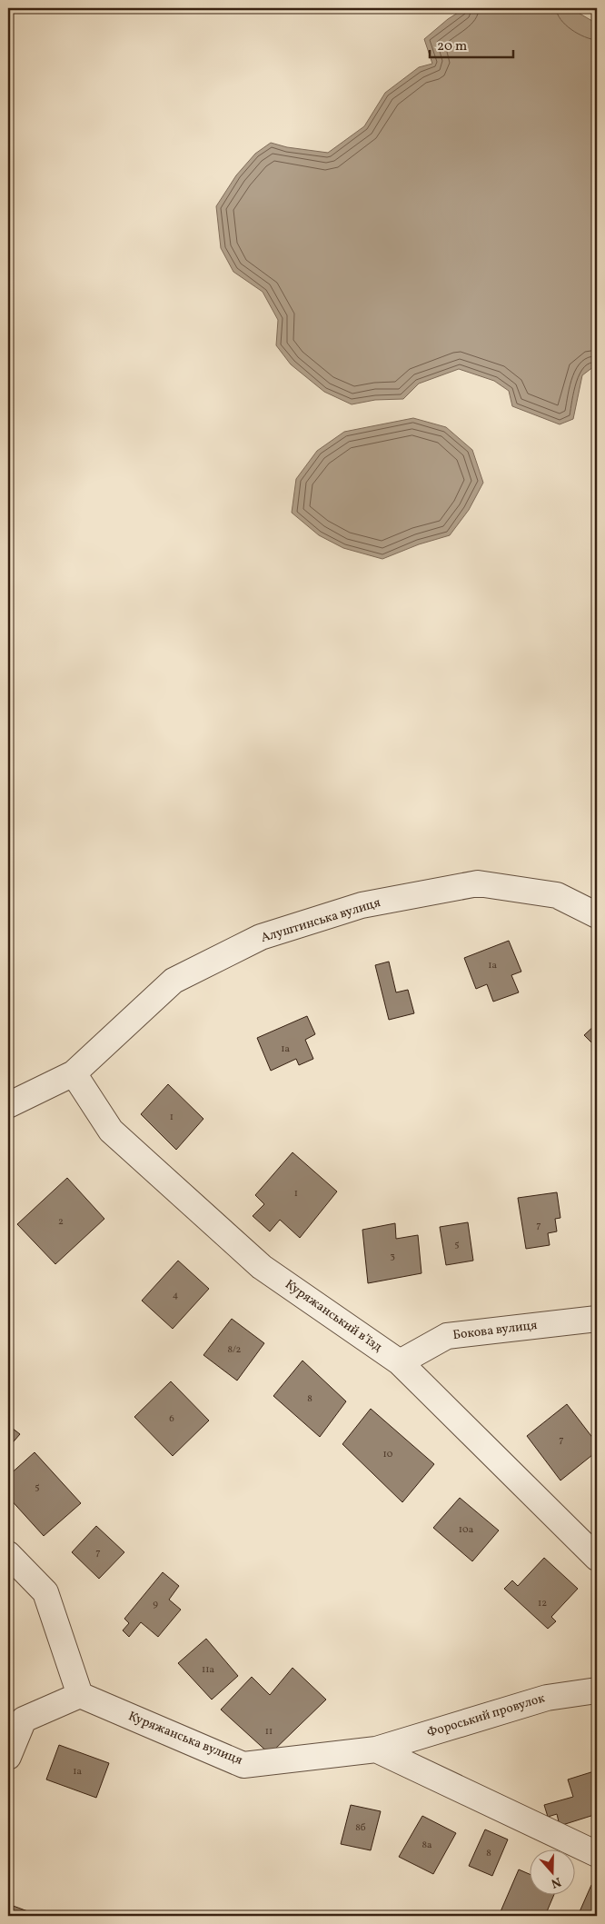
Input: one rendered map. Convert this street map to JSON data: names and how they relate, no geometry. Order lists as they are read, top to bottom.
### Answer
{
  "streets": {
    "street": [
      "Алуштинська вулиця",
      "Куряжанський в’їзд",
      "Бокова вулиця",
      "Фороський провулок",
      "Куряжанська вулиця"
    ]
  },
  "crossings": [
    ["Алуштинська вулиця", "Куряжанський в’їзд"],
    ["Куряжанський в’їзд", "Бокова вулиця"],
    ["Фороський провулок", "Куряжанська вулиця"]
  ],
  "house_numbers": [
    "1а",
    "1а",
    "1",
    "1",
    "2",
    "7",
    "5",
    "3",
    "4",
    "8/2",
    "8",
    "6",
    "7",
    "10",
    "5",
    "10а",
    "7",
    "12",
    "9",
    "11а",
    "11",
    "1а",
    "8б",
    "8а",
    "8"
  ],
  "scale_bar": "20 m",
  "north": "bottom"
}
